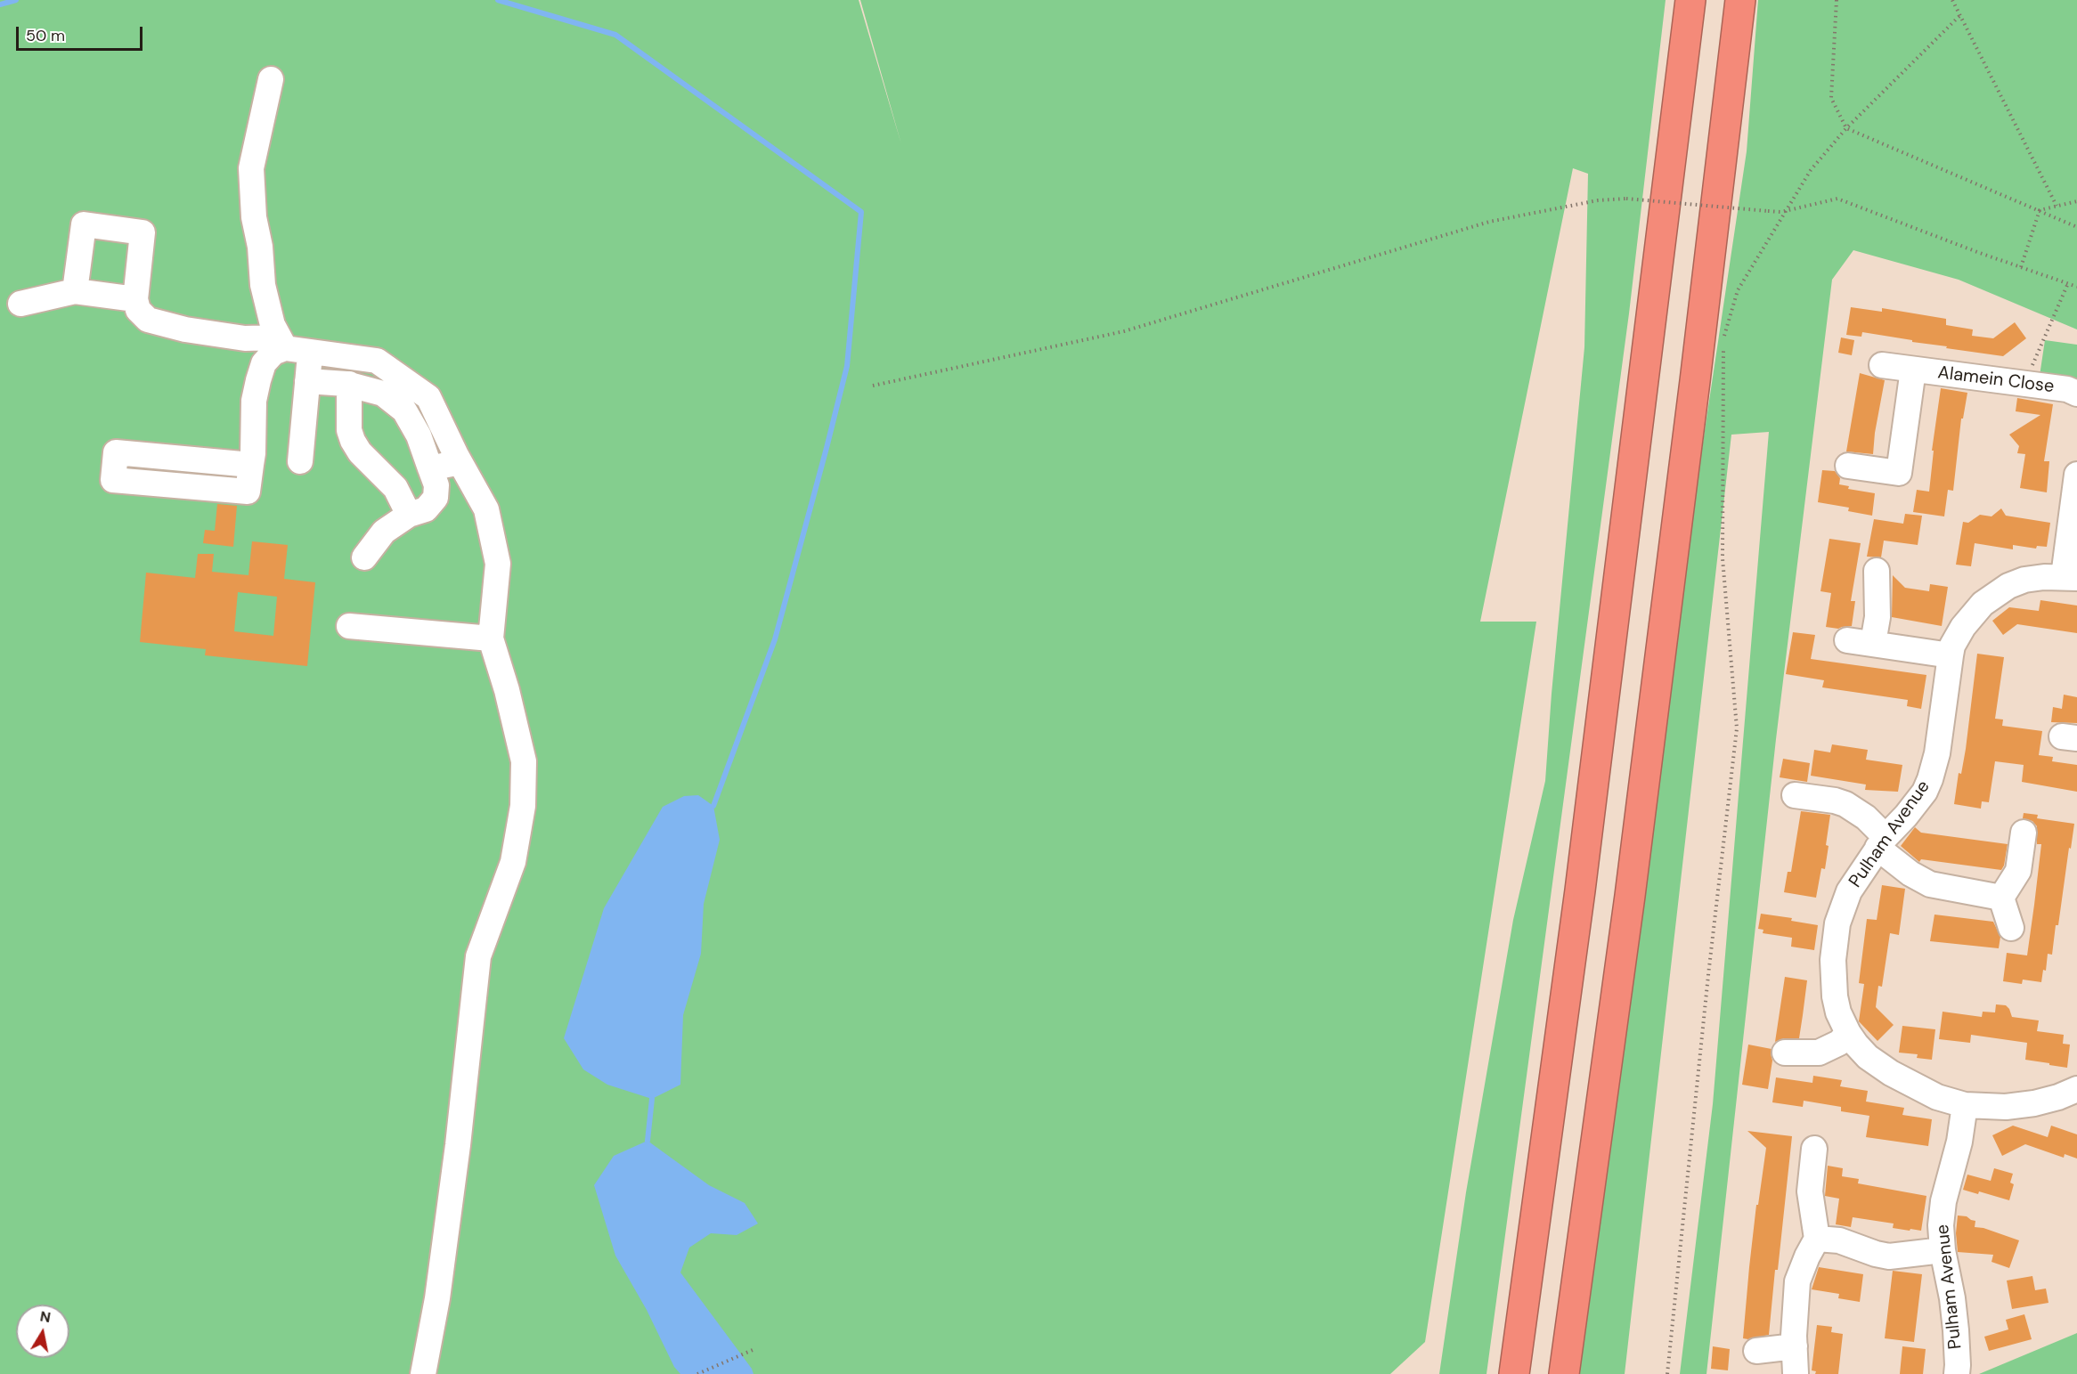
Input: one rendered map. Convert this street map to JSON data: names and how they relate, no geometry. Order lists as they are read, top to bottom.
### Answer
{
  "streets": {
    "street": ["Alamein Close", "Pulham Avenue"]
  },
  "scale_bar": "50 m",
  "north": "top"
}
